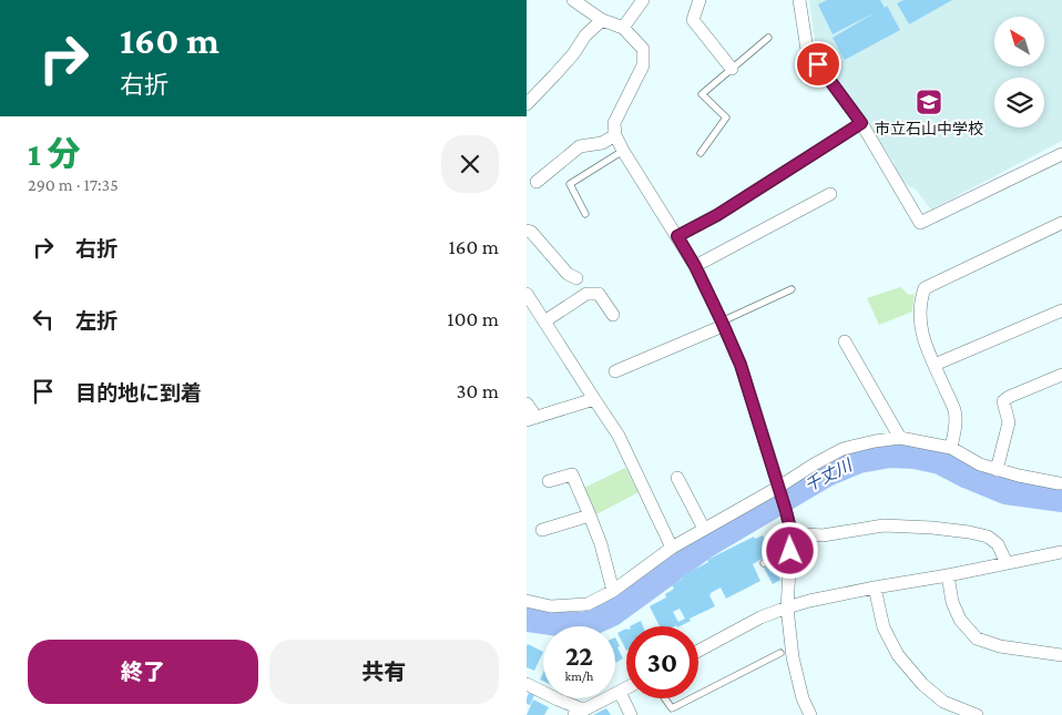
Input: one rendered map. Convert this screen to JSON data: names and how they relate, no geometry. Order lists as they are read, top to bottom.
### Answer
{
  "water": ["千丈川"],
  "places": {
    "school or university": ["市立石山中学校"]
  },
  "north": "top left",
  "page": {
    "turn": ["160 m", "右折"],
    "heading": ["1 分", "290 m · 17:35"],
    "list": [
      {
        "name": "右折",
        "value": "160 m"
      },
      {
        "name": "左折",
        "value": "100 m"
      },
      {
        "name": "目的地に到着",
        "value": "30 m"
      }
    ],
    "speed": "22 km/h",
    "limit": "30",
    "buttons": ["終了", "共有"]
  }
}
